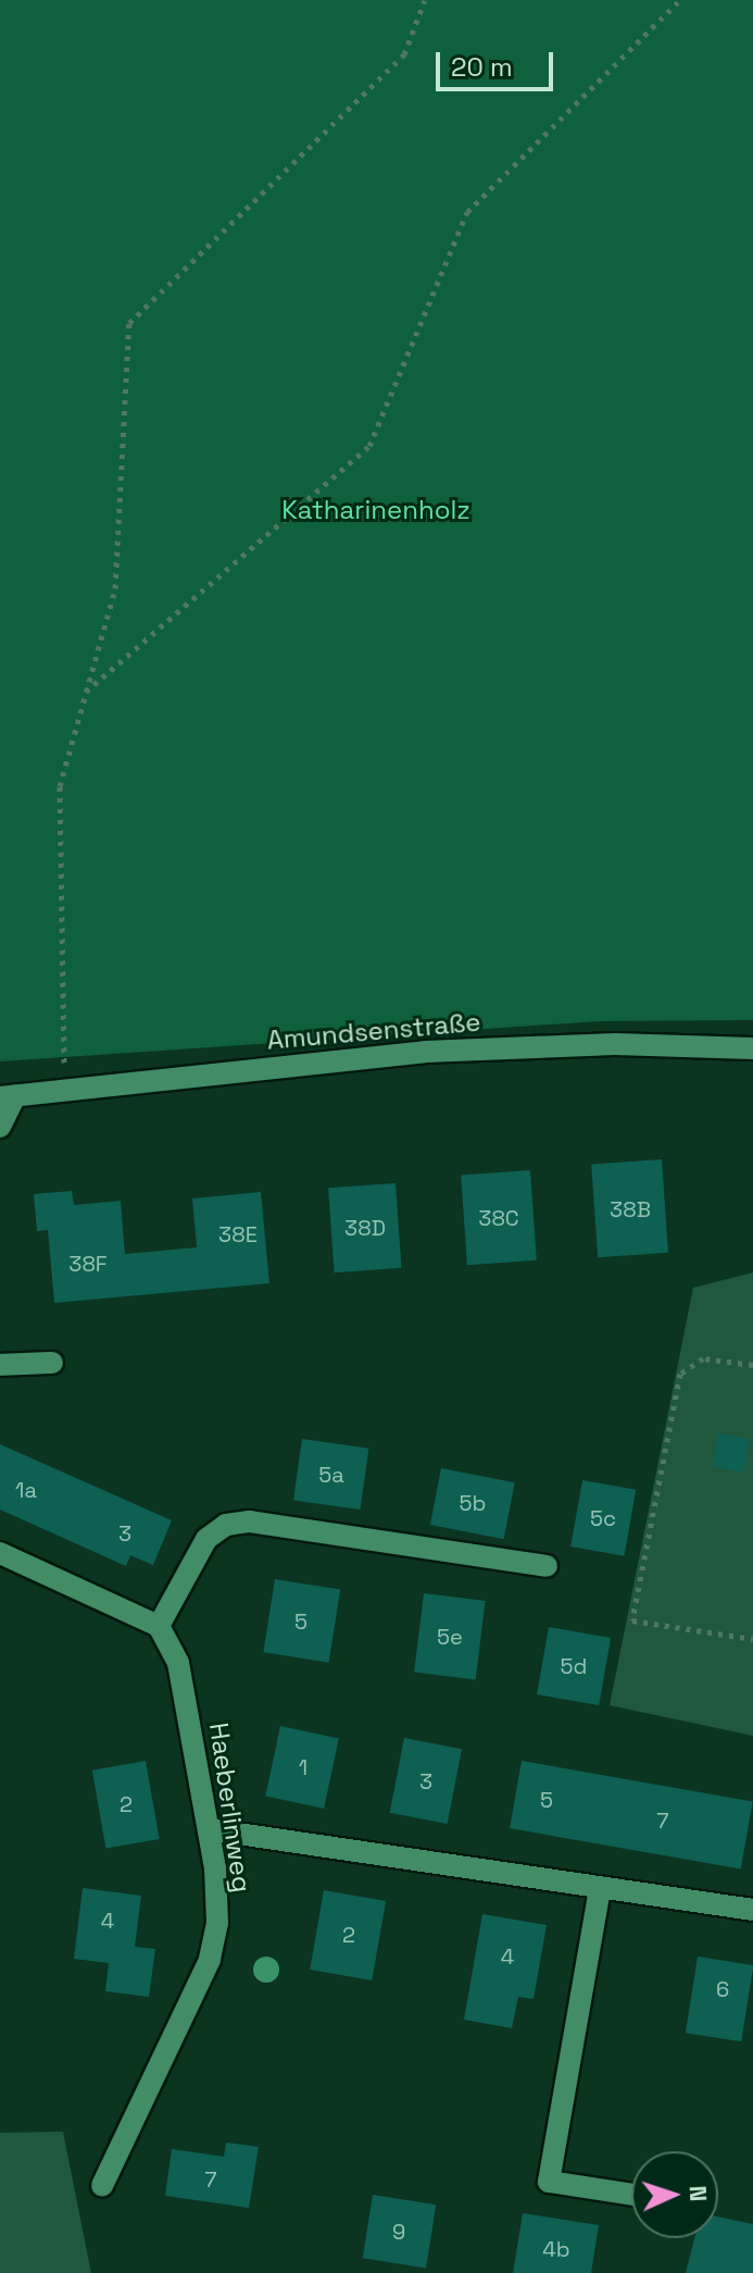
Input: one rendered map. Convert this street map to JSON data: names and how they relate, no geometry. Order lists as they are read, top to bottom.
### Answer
{
  "streets": {
    "street": ["Amundsenstraße", "Haeberlinweg"]
  },
  "parks": ["Katharinenholz"],
  "house_numbers": [
    "38B",
    "38C",
    "38D",
    "38E",
    "38F",
    "5a",
    "1a",
    "5b",
    "5c",
    "3",
    "5",
    "5e",
    "5d",
    "1",
    "3",
    "5",
    "2",
    "7",
    "4",
    "2",
    "4",
    "6",
    "7",
    "9",
    "4b"
  ],
  "scale_bar": "20 m",
  "north": "right"
}
